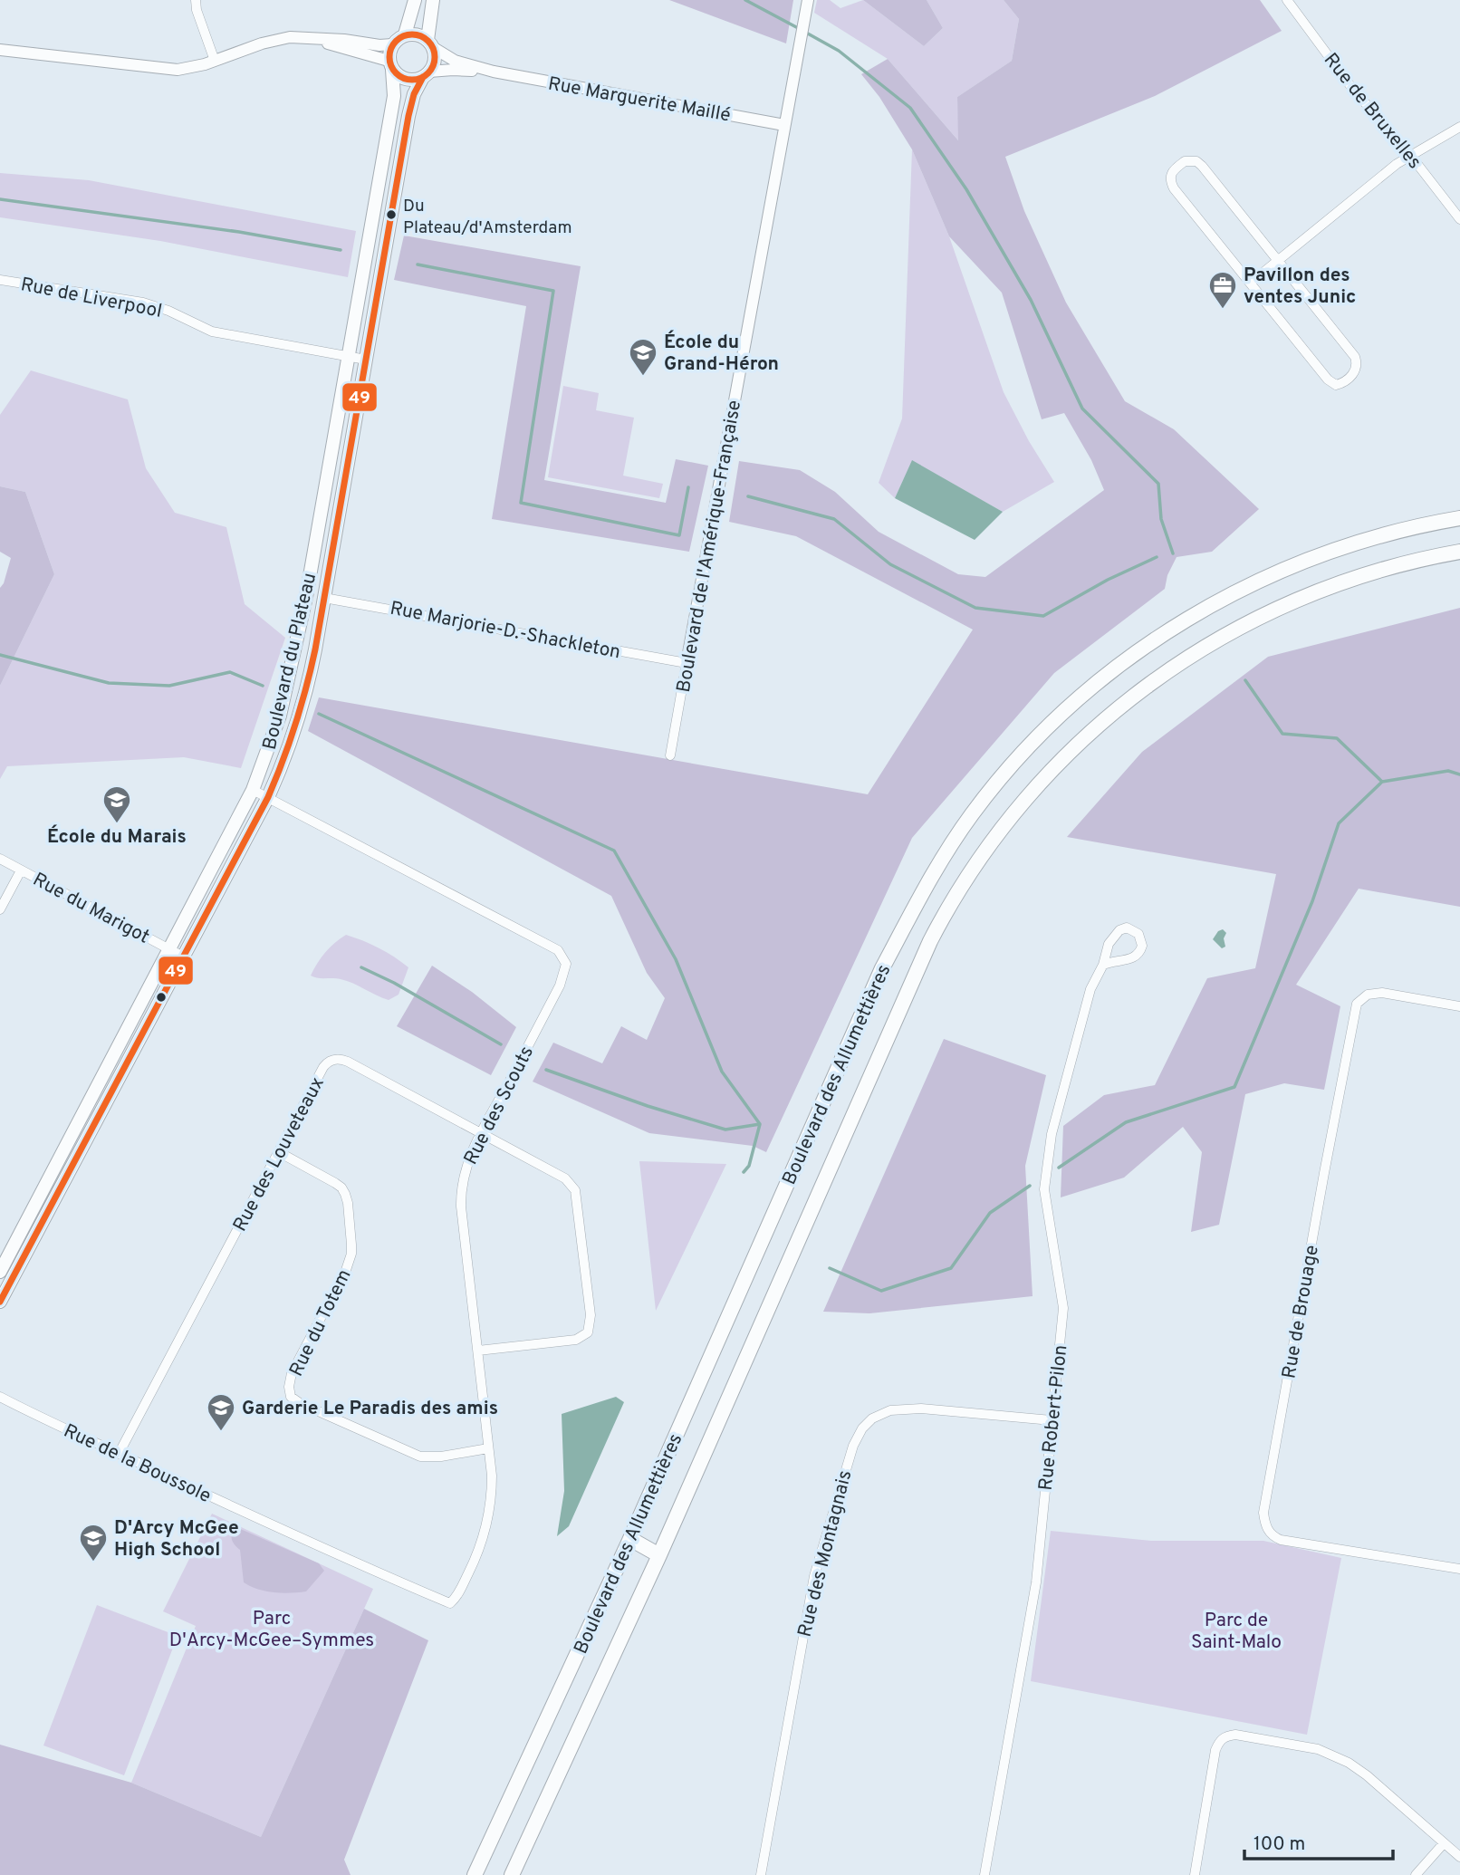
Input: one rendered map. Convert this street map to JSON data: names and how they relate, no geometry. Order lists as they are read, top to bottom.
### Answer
{
  "streets": {
    "highway": ["Boulevard des Allumettières"],
    "main road": ["Boulevard du Plateau"],
    "street": [
      "Rue Marguerite Maillé",
      "Rue de Bruxelles",
      "Rue de Liverpool",
      "Boulevard de l'Amérique-Française",
      "Rue Marjorie-D.-Shackleton",
      "Rue du Marigot",
      "Rue des Scouts",
      "Rue des Louveteaux",
      "Rue de Brouage",
      "Rue du Totem",
      "Rue Robert-Pilon",
      "Rue de la Boussole",
      "Rue des Montagnais"
    ]
  },
  "crossings": [
    ["Rue Marguerite Maillé", "Boulevard de l'Amérique-Française"],
    ["Rue Marguerite Maillé", "Boulevard du Plateau"],
    ["Rue de Liverpool", "Boulevard du Plateau"],
    ["Boulevard de l'Amérique-Française", "Rue Marjorie-D.-Shackleton"],
    ["Rue Marjorie-D.-Shackleton", "Boulevard du Plateau"],
    ["Boulevard du Plateau", "Rue du Marigot"],
    ["Boulevard du Plateau", "Rue des Scouts"],
    ["Rue des Scouts", "Rue des Louveteaux"],
    ["Rue des Scouts", "Rue du Totem"],
    ["Rue des Scouts", "Rue de la Boussole"],
    ["Rue des Louveteaux", "Rue du Totem"],
    ["Rue des Louveteaux", "Rue de la Boussole"],
    ["Rue Robert-Pilon", "Rue des Montagnais"]
  ],
  "parks": ["Parc D'Arcy-McGee–Symmes", "Parc de Saint-Malo"],
  "places": {
    "other": ["Du Plateau/d'Amsterdam"],
    "office": ["Pavillon des ventes Junic"],
    "school or university": [
      "École du Grand-Héron",
      "École du Marais",
      "Garderie Le Paradis des amis",
      "D'Arcy McGee High School"
    ]
  },
  "lines": ["transit line 49"],
  "scale_bar": "100 m"
}
